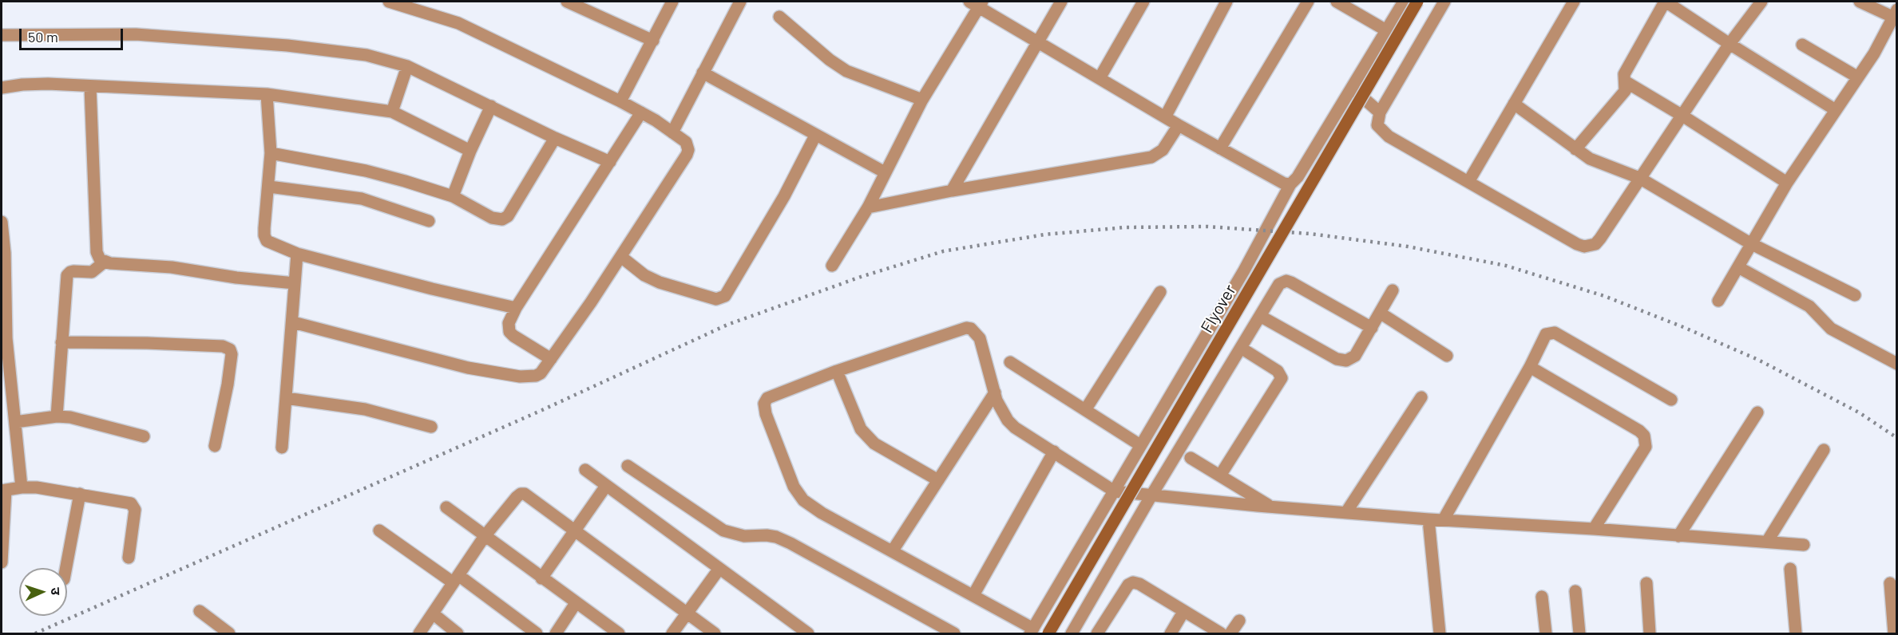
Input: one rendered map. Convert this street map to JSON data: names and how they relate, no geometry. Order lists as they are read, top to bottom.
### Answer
{
  "streets": {
    "main road": ["Flyover"]
  },
  "scale_bar": "50 m",
  "north": "right"
}
